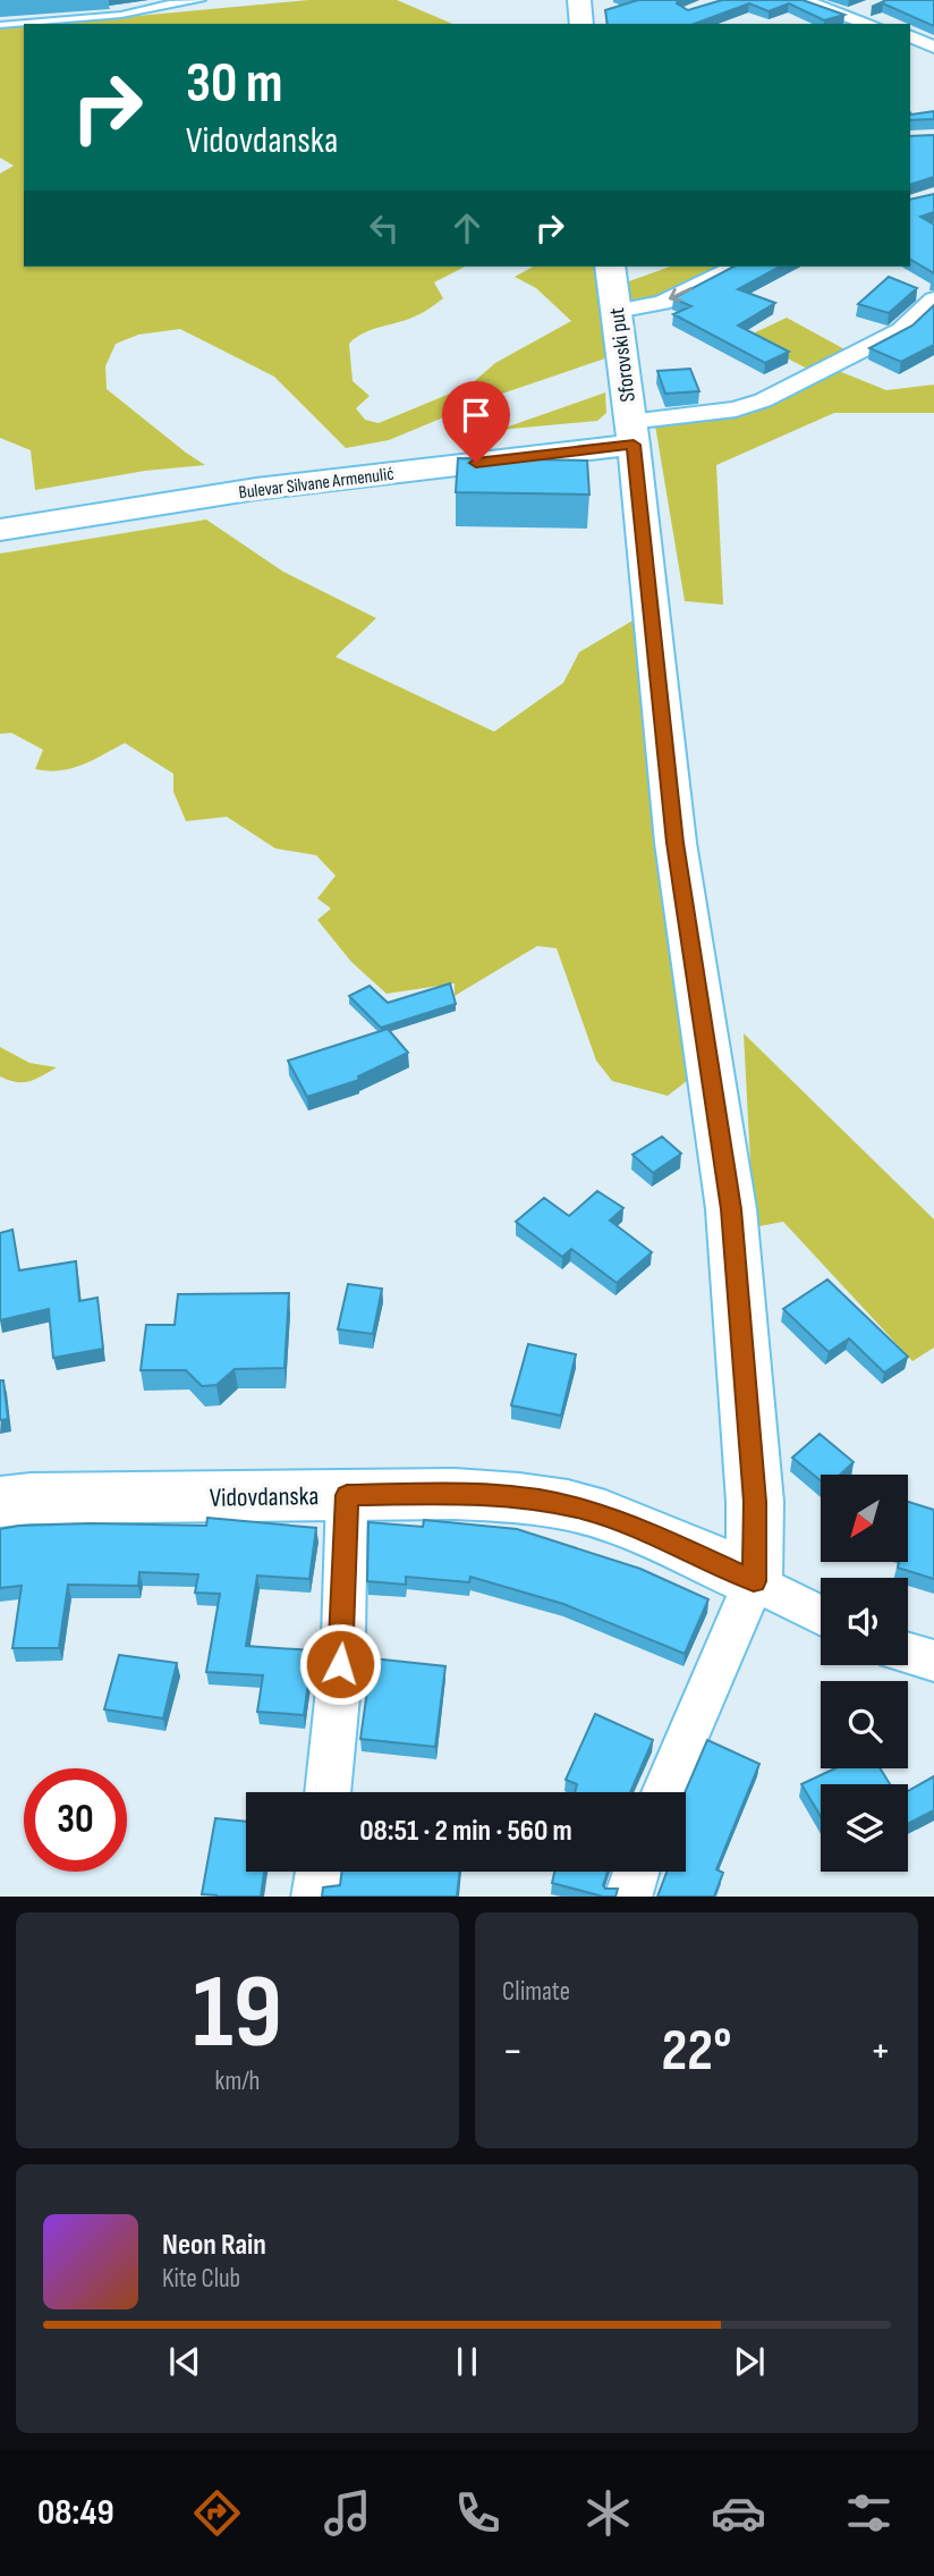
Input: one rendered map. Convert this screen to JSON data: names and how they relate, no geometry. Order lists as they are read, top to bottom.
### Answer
{
  "streets": {
    "street": ["Sforovski put", "Bulevar Silvane Armenulić", "Vidovdanska"]
  },
  "crossings": [
    ["Sforovski put", "Bulevar Silvane Armenulić"],
    ["Sforovski put", "Vidovdanska"]
  ],
  "north": "bottom left",
  "page": {
    "turn": ["30 m", "Vidovdanska"],
    "limit": "30",
    "trip": "08:51 · 2 min · 560 m",
    "tile": [
      ["19", "km/h"],
      "Climate"
    ],
    "heat": ["−", "22°", "+"],
    "song": ["Neon Rain", "Kite Club"],
    "tabs": "08:49"
  }
}
